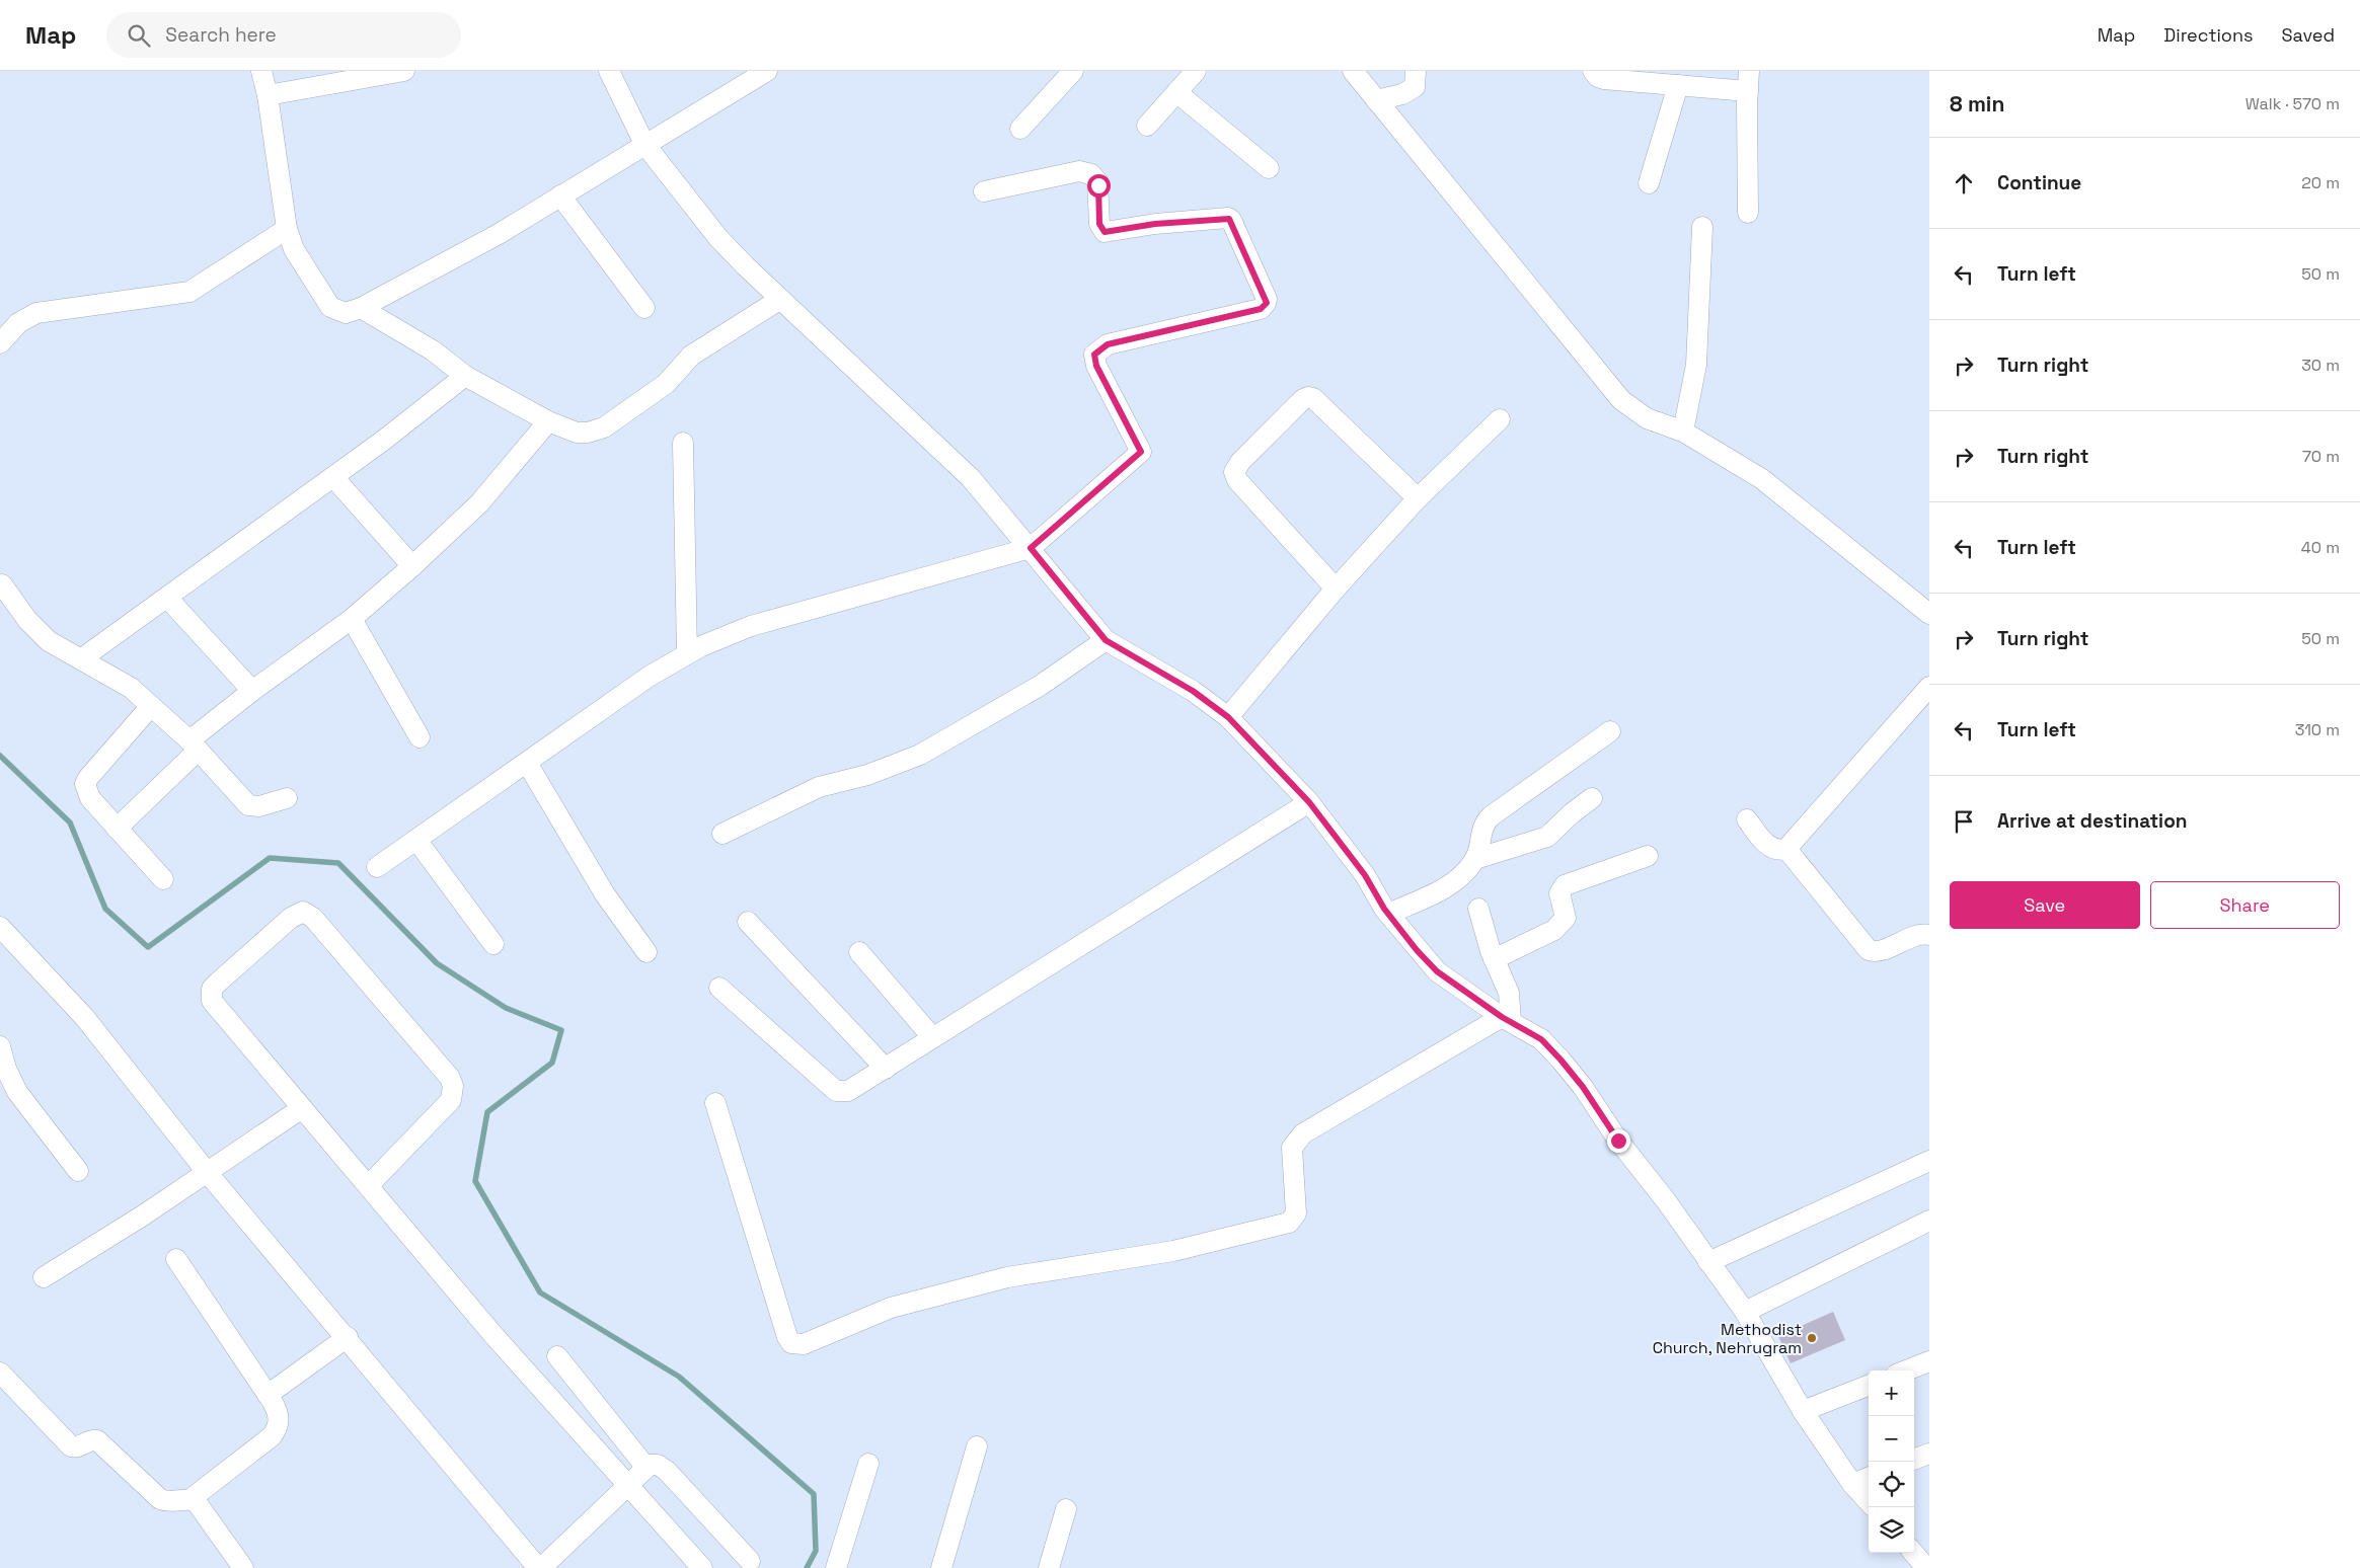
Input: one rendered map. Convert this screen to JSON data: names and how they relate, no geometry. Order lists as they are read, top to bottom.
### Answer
{
  "places": ["Methodist Church, Nehrugram"],
  "page": {
    "header": "Map",
    "search": "Search here",
    "nav": ["Map", "Directions", "Saved"],
    "heading": ["8 min", "Walk · 570 m"],
    "list": [
      ["Continue", "20 m"],
      ["Turn left", "50 m"],
      ["Turn right", "30 m"],
      ["Turn right", "70 m"],
      ["Turn left", "40 m"],
      ["Turn right", "50 m"],
      ["Turn left", "310 m"],
      "Arrive at destination"
    ],
    "buttons": ["Save", "Share"],
    "map_buttons": ["+", "−"]
  }
}
